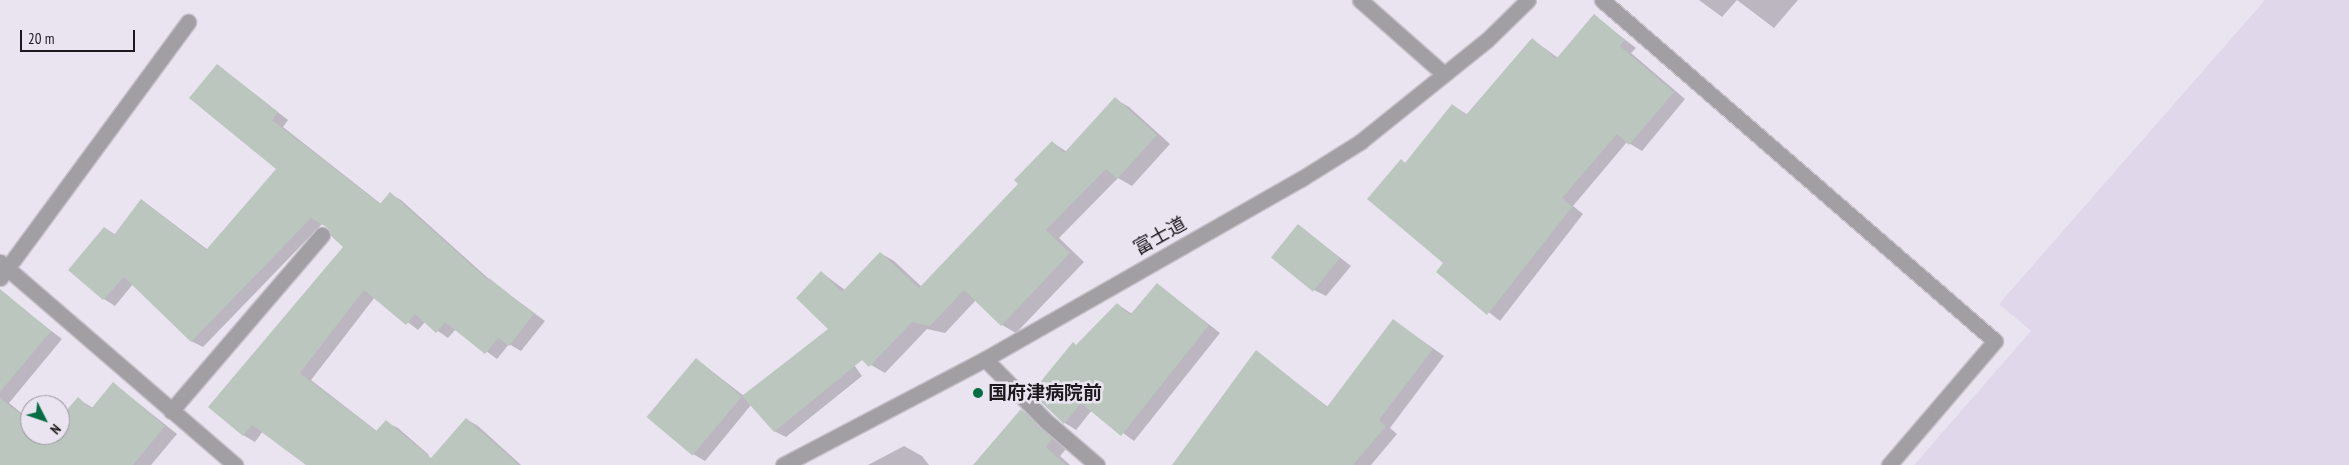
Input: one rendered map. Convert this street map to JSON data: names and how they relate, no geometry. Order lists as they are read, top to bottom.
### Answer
{
  "streets": {
    "street": ["富士道"]
  },
  "places": ["国府津病院前"],
  "scale_bar": "20 m",
  "north": "bottom right"
}
